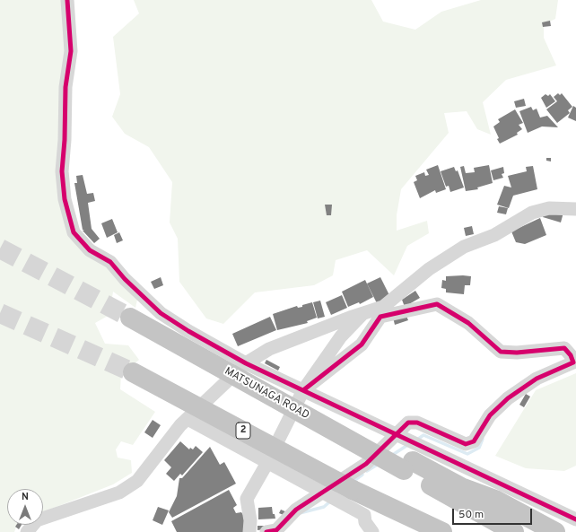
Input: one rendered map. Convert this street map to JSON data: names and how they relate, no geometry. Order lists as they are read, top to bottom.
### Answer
{
  "streets": {
    "highway": ["MATSUNAGA ROAD", "2"]
  },
  "scale_bar": "50 m",
  "north": "top"
}
